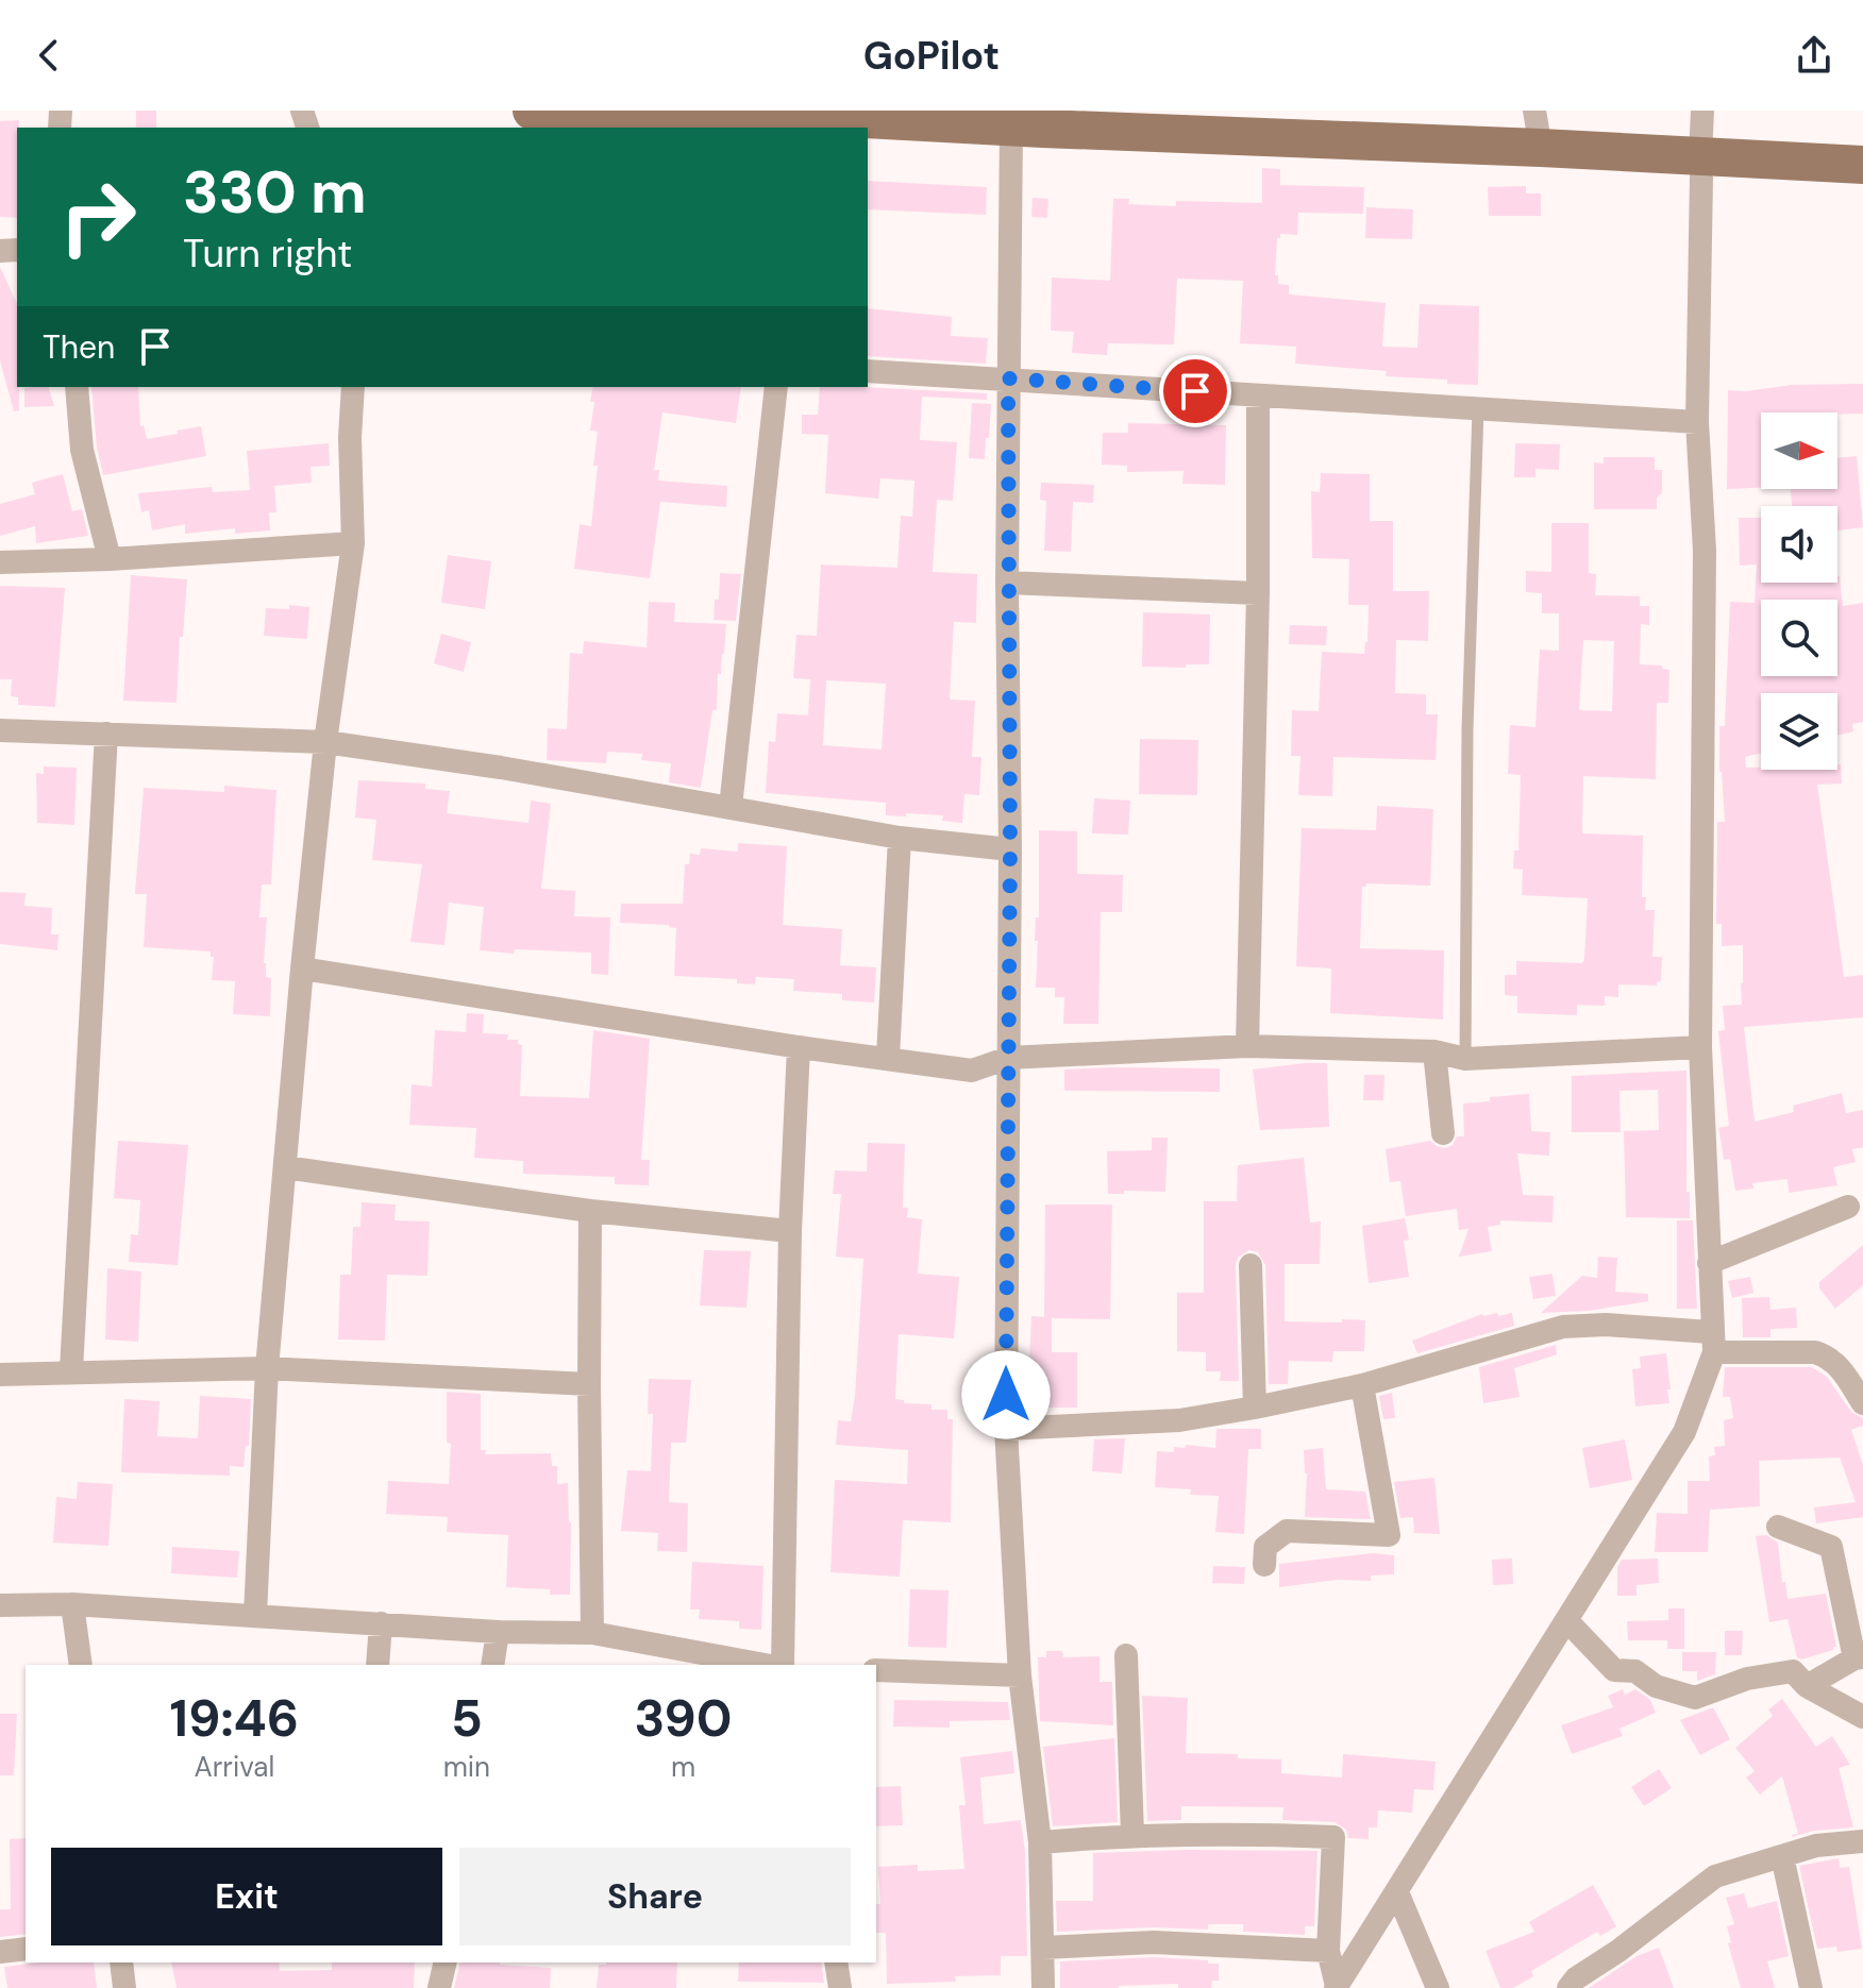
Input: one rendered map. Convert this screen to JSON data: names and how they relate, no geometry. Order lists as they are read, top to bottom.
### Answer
{
  "north": "right",
  "page": {
    "header": "GoPilot",
    "turn": ["330 m", "Turn right"],
    "then": "Then",
    "eta": [
      "19:46",
      "Arrival",
      "5",
      "min",
      "390",
      "m"
    ],
    "buttons": ["Exit", "Share"]
  }
}
